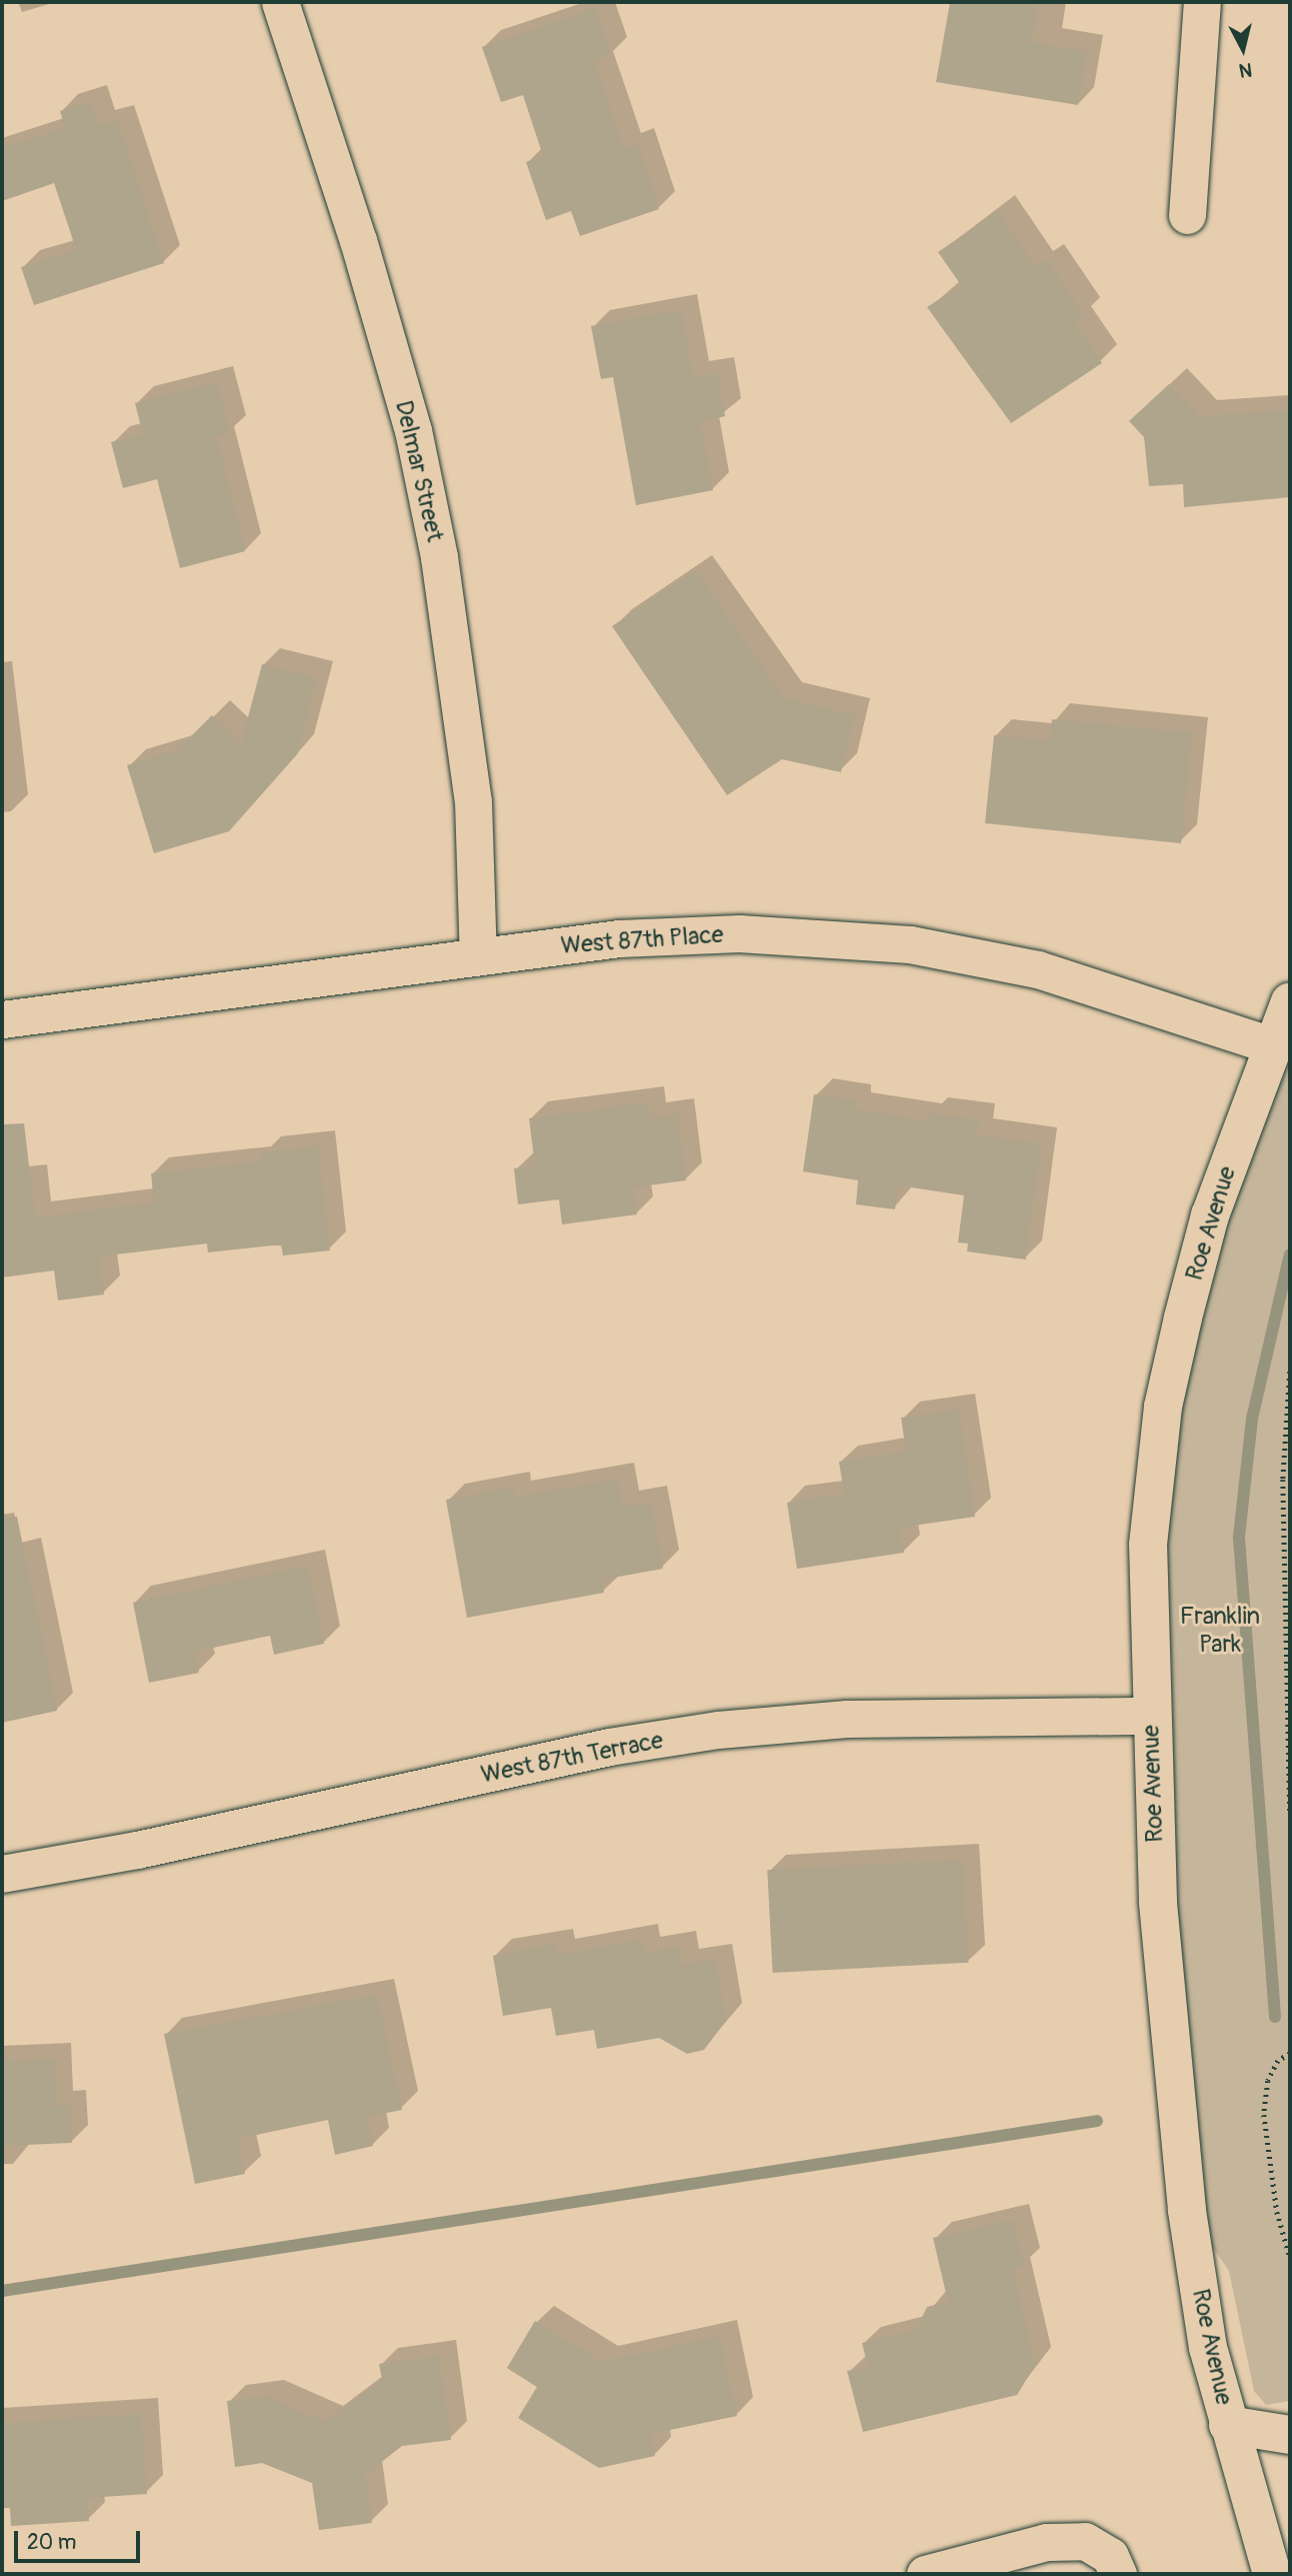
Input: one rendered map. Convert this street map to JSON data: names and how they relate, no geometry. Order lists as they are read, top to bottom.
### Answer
{
  "streets": {
    "main road": ["Roe Avenue"],
    "street": ["Delmar Street", "West 87th Place", "West 87th Terrace"]
  },
  "crossings": [
    ["Delmar Street", "West 87th Place"],
    ["West 87th Place", "Roe Avenue"],
    ["Roe Avenue", "West 87th Terrace"]
  ],
  "parks": ["Franklin Park"],
  "scale_bar": "20 m",
  "north": "bottom"
}
